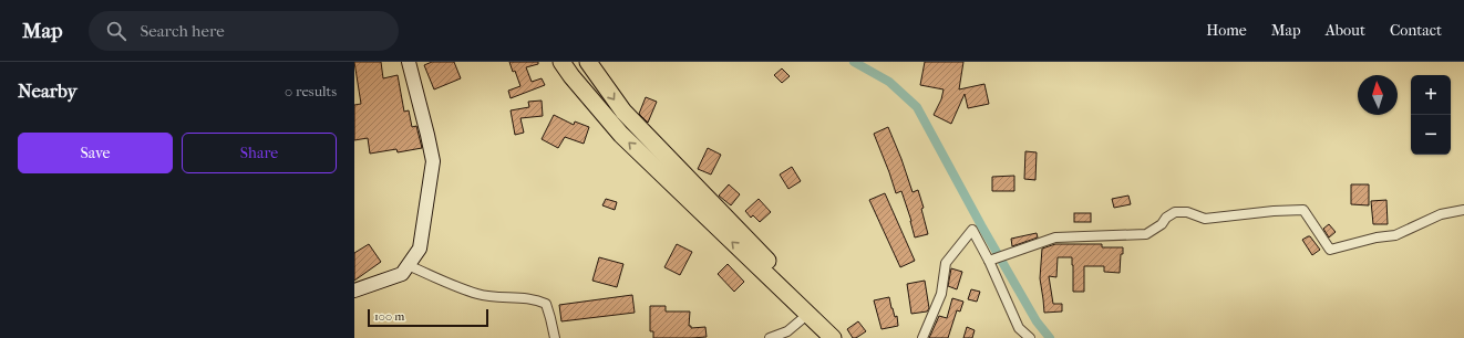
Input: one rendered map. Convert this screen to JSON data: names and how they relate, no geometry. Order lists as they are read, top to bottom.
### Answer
{
  "scale_bar": "100 m",
  "north": "top",
  "page": {
    "header": "Map",
    "search": "Search here",
    "nav": [
      "Home",
      "Map",
      "About",
      "Contact"
    ],
    "heading": ["Nearby", "0 results"],
    "map_buttons": ["+", "−"],
    "buttons": ["Save", "Share"],
    "scale": "100 m"
  }
}
